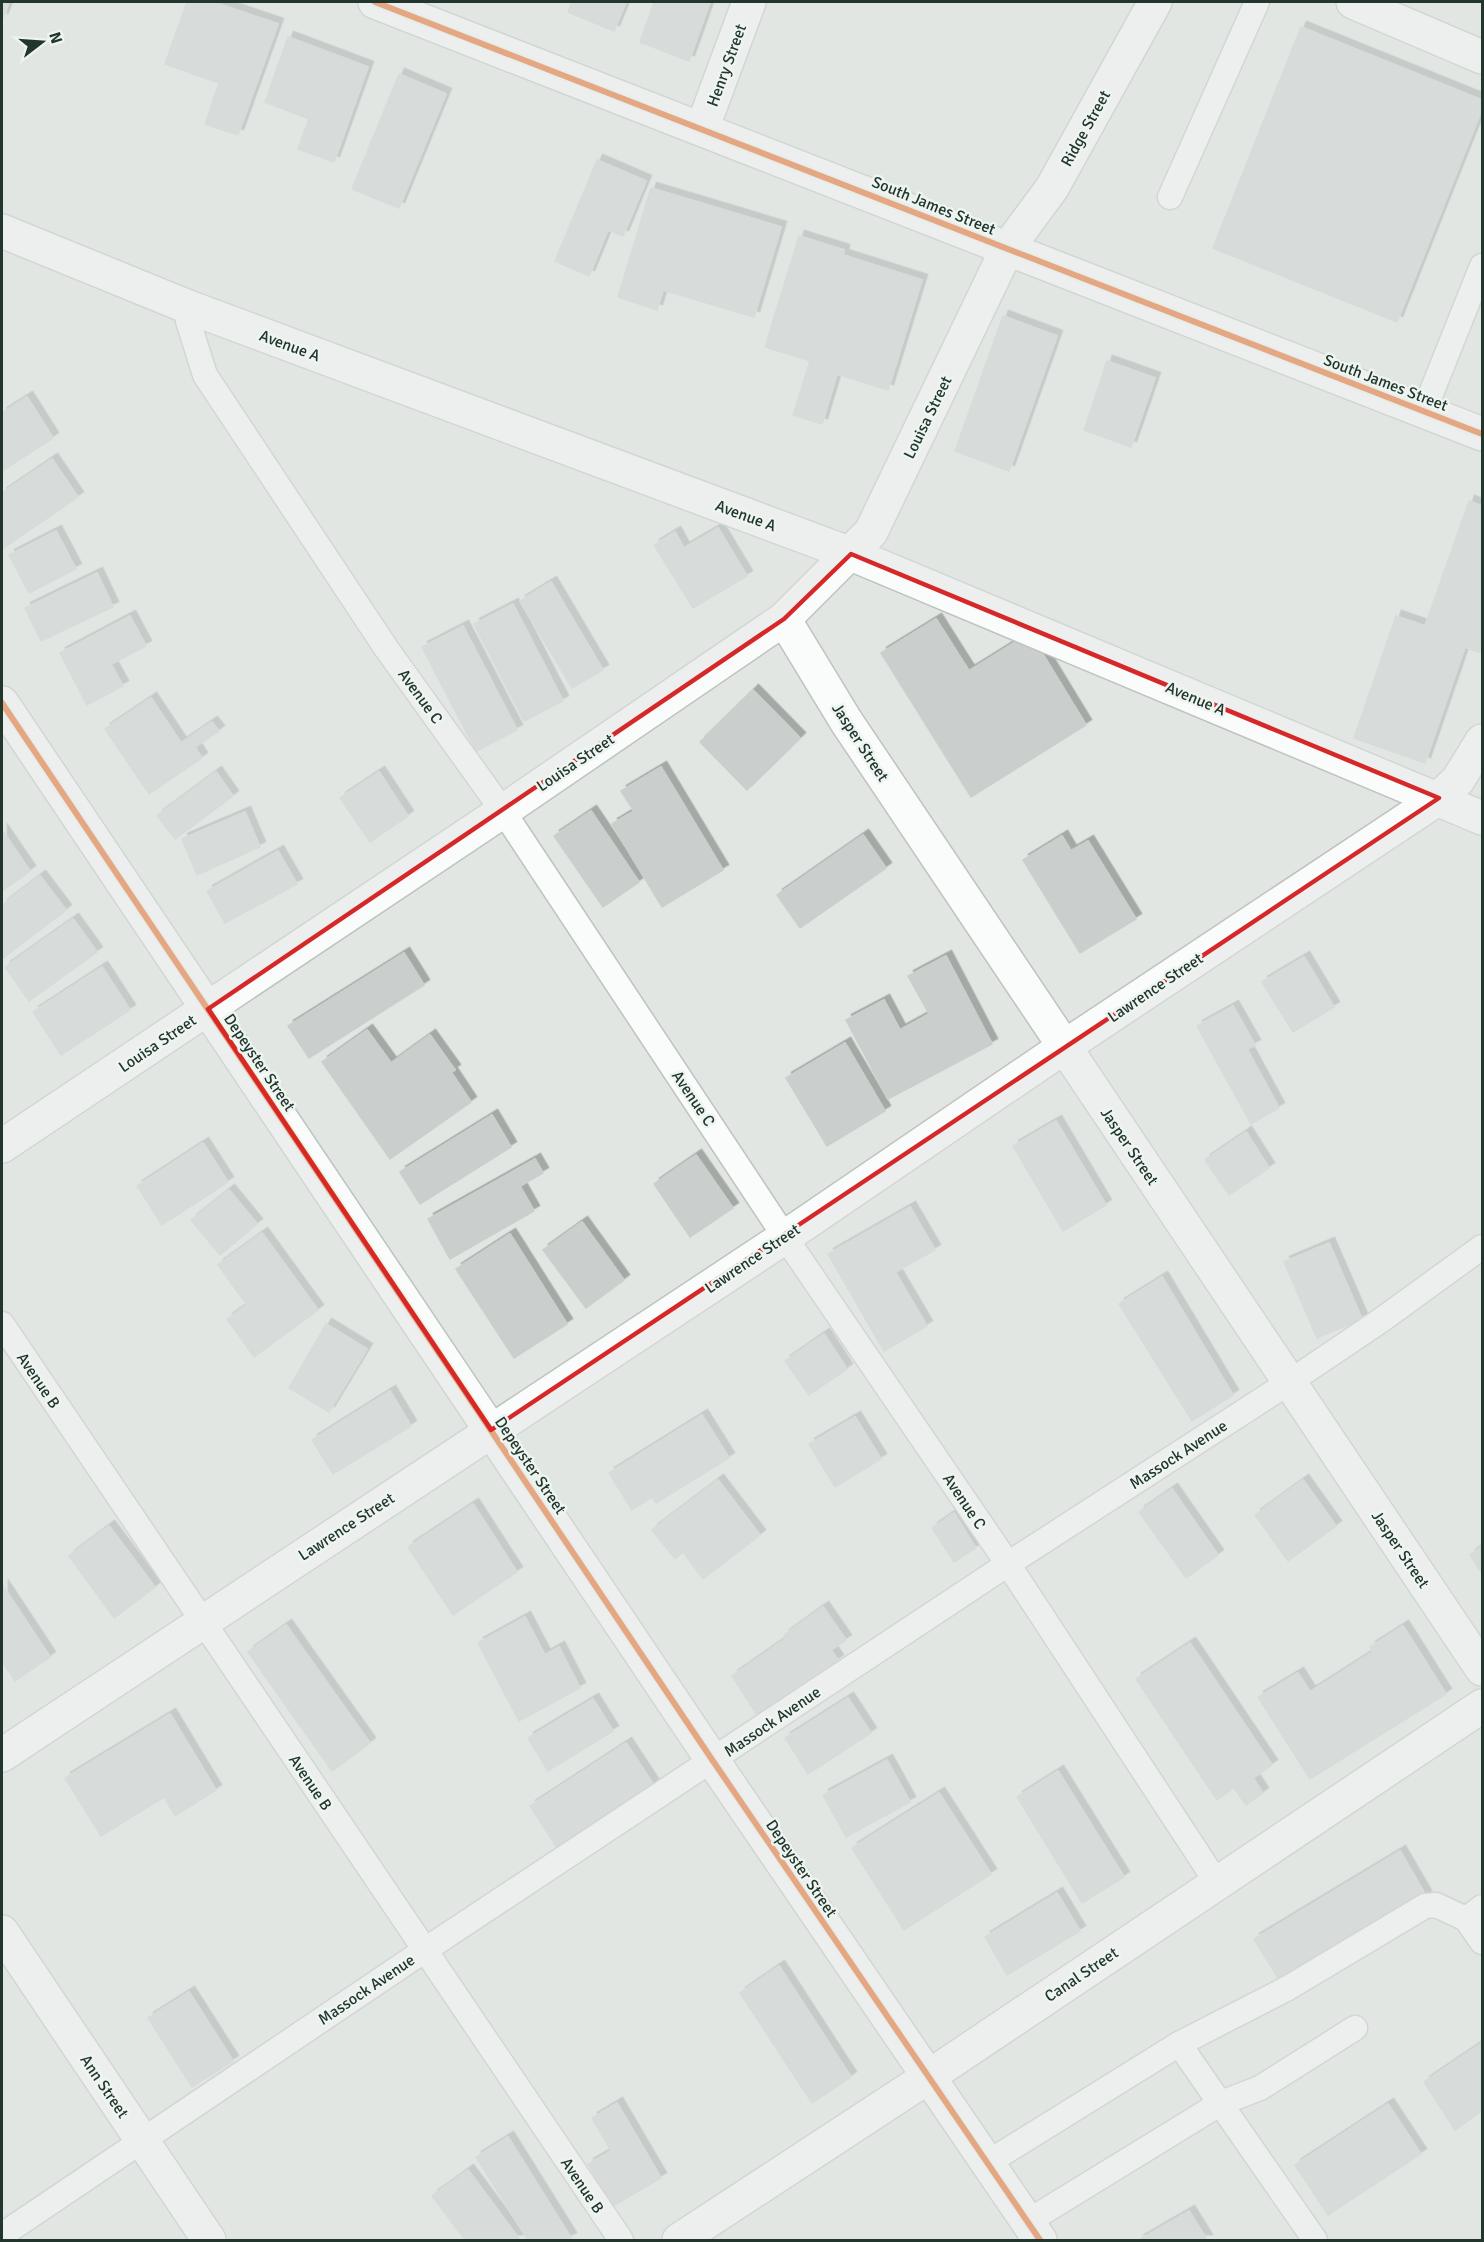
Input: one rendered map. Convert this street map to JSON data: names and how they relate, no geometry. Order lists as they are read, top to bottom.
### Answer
{
  "streets": {
    "street": [
      "Henry Street",
      "Ridge Street",
      "South James Street",
      "Avenue A",
      "Louisa Street",
      "Jasper Street",
      "Lawrence Street",
      "Depeyster Street",
      "Canal Street",
      "Ann Street"
    ],
    "lane": ["Avenue C", "Avenue B", "Massock Avenue"]
  },
  "crossings": [
    ["Henry Street", "South James Street"],
    ["Ridge Street", "South James Street"],
    ["Ridge Street", "Louisa Street"],
    ["South James Street", "Louisa Street"],
    ["Avenue A", "Louisa Street"],
    ["Avenue A", "Avenue C"],
    ["Avenue A", "Lawrence Street"],
    ["Louisa Street", "Avenue C"],
    ["Louisa Street", "Jasper Street"],
    ["Louisa Street", "Depeyster Street"],
    ["Avenue C", "Lawrence Street"],
    ["Avenue C", "Massock Avenue"],
    ["Avenue C", "Canal Street"],
    ["Jasper Street", "Lawrence Street"],
    ["Jasper Street", "Massock Avenue"],
    ["Lawrence Street", "Depeyster Street"],
    ["Lawrence Street", "Avenue B"],
    ["Depeyster Street", "Massock Avenue"],
    ["Depeyster Street", "Canal Street"],
    ["Avenue B", "Massock Avenue"],
    ["Massock Avenue", "Ann Street"]
  ],
  "north": "right"
}
